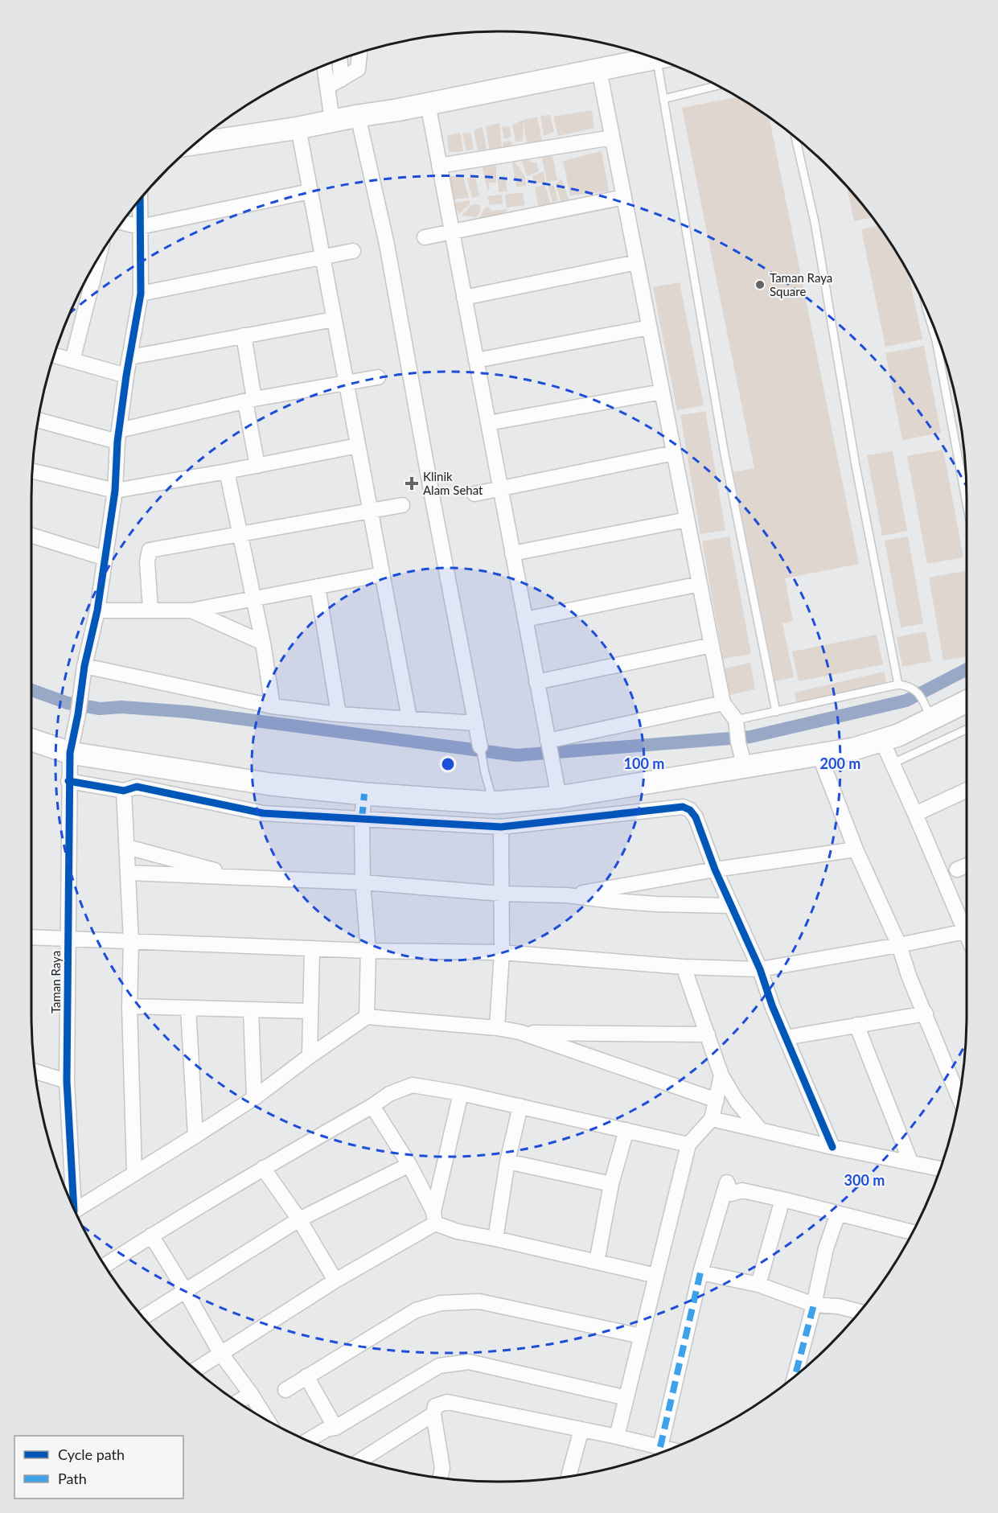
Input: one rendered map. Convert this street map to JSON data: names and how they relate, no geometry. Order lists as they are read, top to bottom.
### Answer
{
  "streets": {
    "street": ["Taman Raya"]
  },
  "places": {
    "other": ["Taman Raya Square"],
    "health": ["Klinik Alam Sehat"]
  },
  "legend": ["Cycle path", "Path"],
  "rings": ["100 m", "200 m", "300 m"]
}
